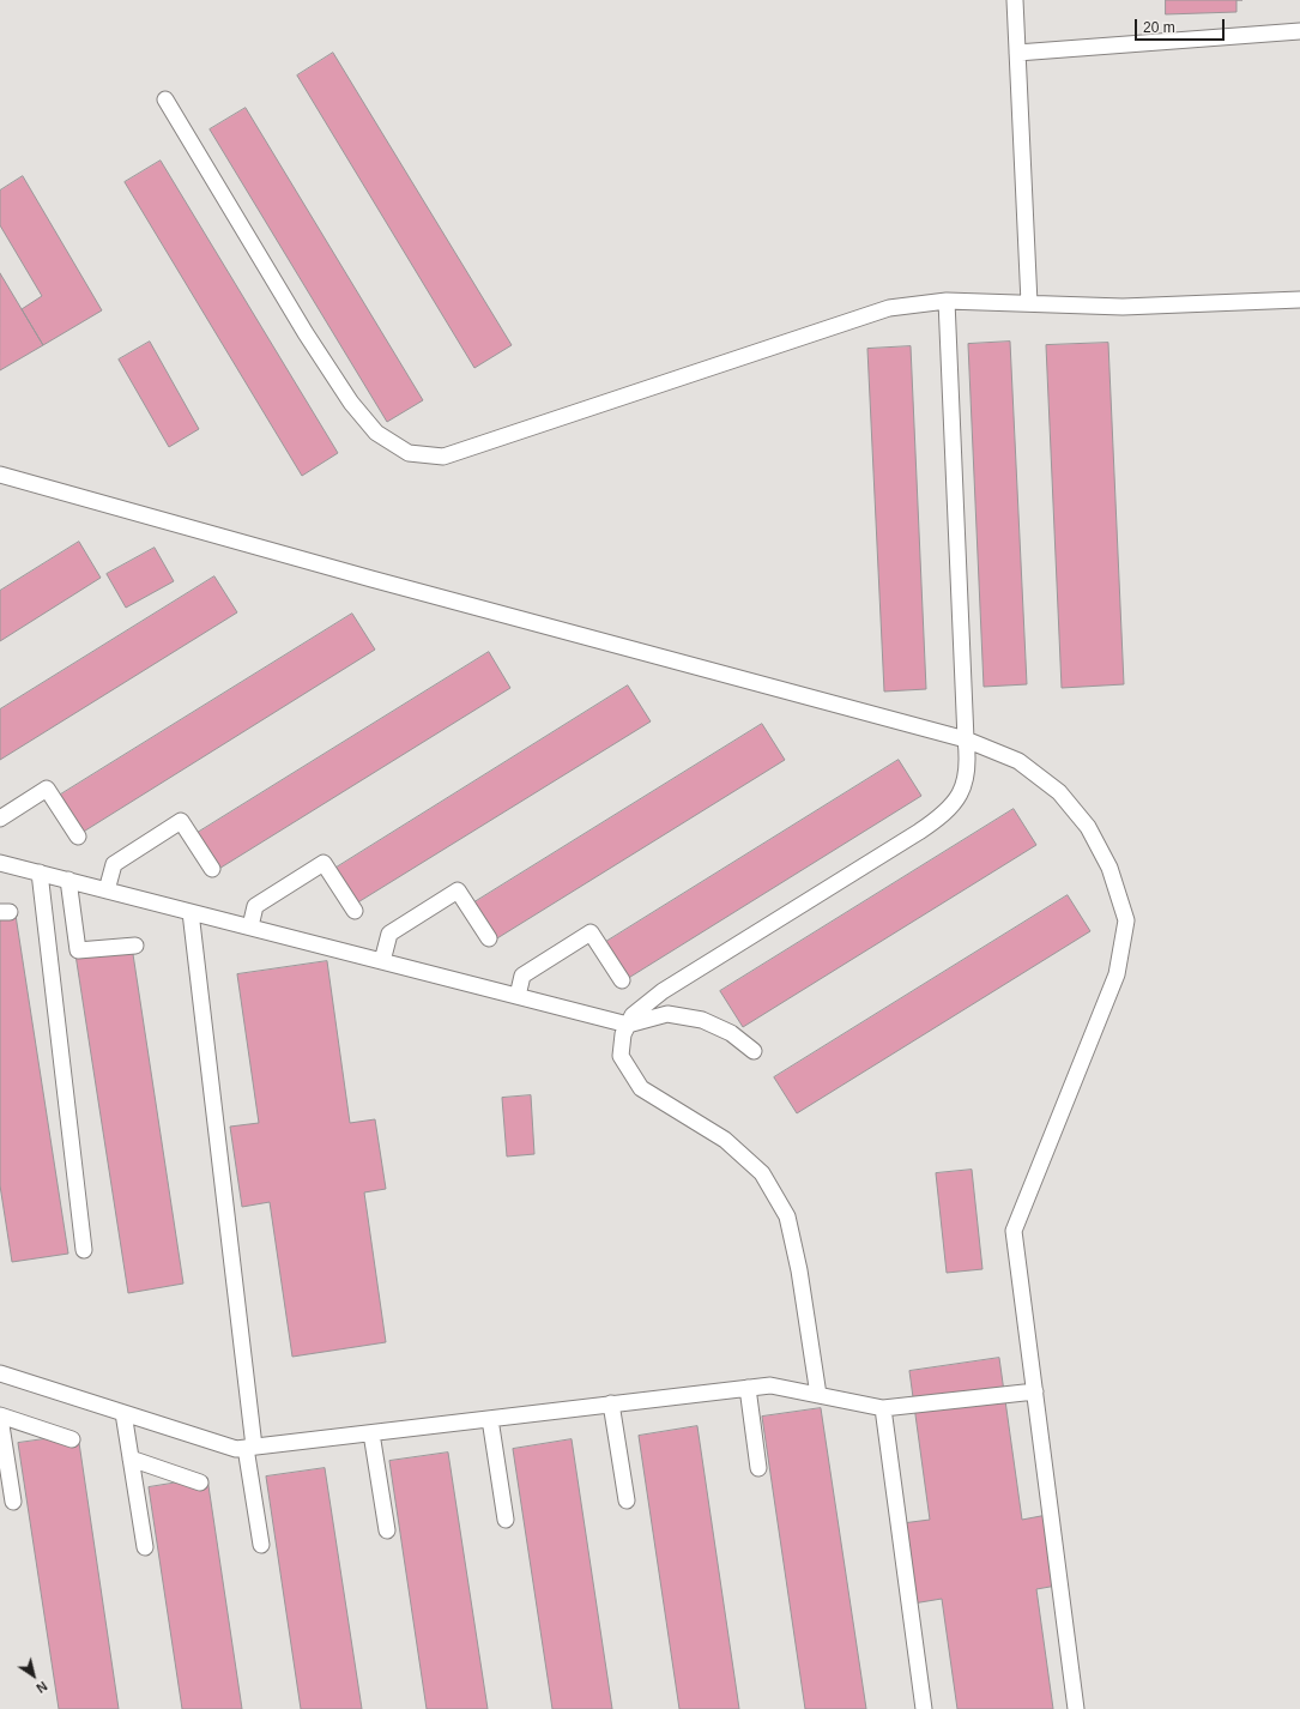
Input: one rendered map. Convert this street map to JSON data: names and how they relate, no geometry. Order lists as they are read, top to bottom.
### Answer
{
  "scale_bar": "20 m",
  "north": "bottom right"
}
